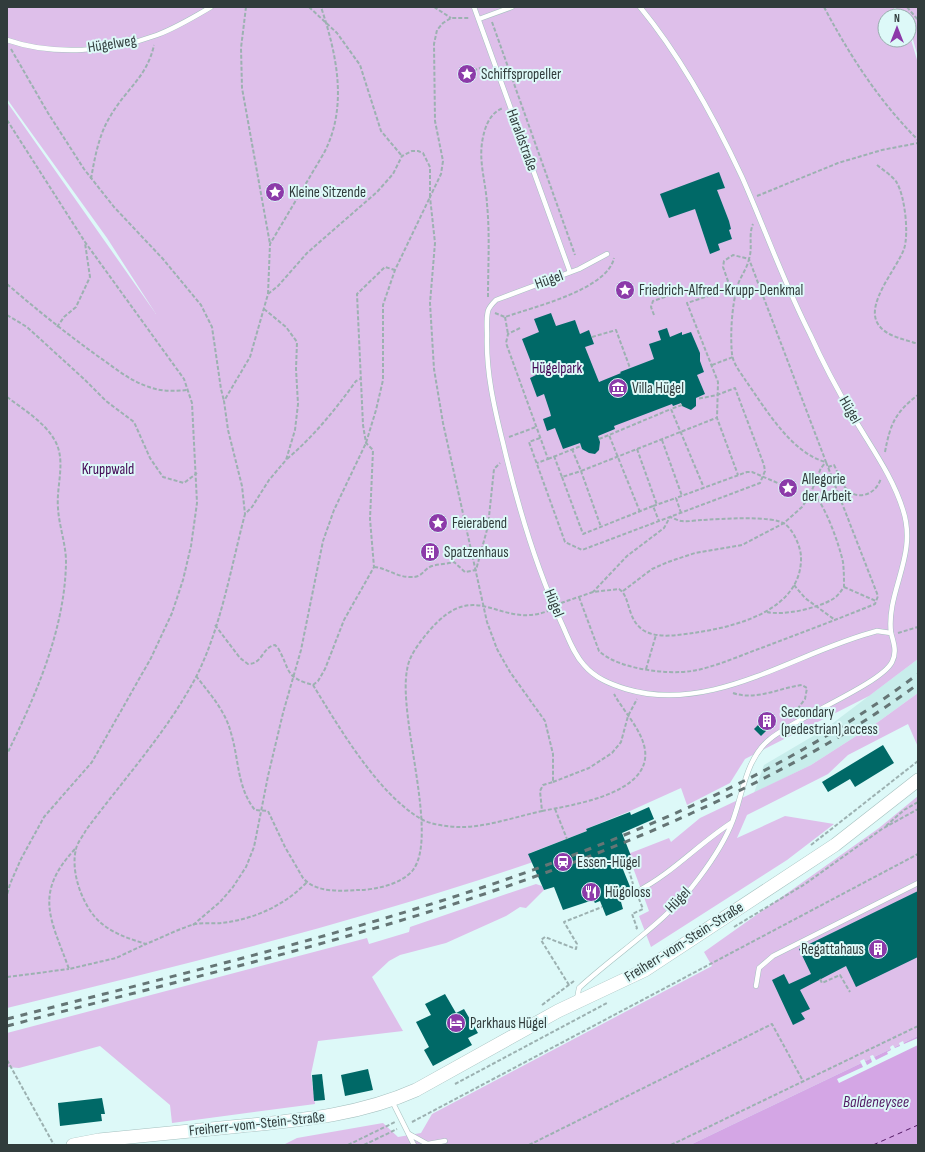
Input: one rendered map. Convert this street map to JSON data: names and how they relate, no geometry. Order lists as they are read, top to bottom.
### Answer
{
  "streets": {
    "main road": ["Freiherr-vom-Stein-Straße"],
    "lane": ["Hügelweg", "Haraldstraße", "Hügel"]
  },
  "crossings": [
    ["Haraldstraße", "Hügel"],
    ["Hügel", "Freiherr-vom-Stein-Straße"]
  ],
  "water": ["Baldeneysee"],
  "parks": ["Hügelpark", "Kruppwald"],
  "places": {
    "place": [
      "Schiffspropeller",
      "Kleine Sitzende",
      "Friedrich-Alfred-Krupp-Denkmal",
      "Allegorie der Arbeit",
      "Feierabend"
    ],
    "museum": ["Villa Hügel"],
    "building": ["Spatzenhaus", "Secondary (pedestrian) access", "Regattahaus"],
    "station": ["Essen-Hügel"],
    "restaurant": ["Hügoloss"],
    "hotel": ["Parkhaus Hügel"]
  },
  "north": "top"
}
